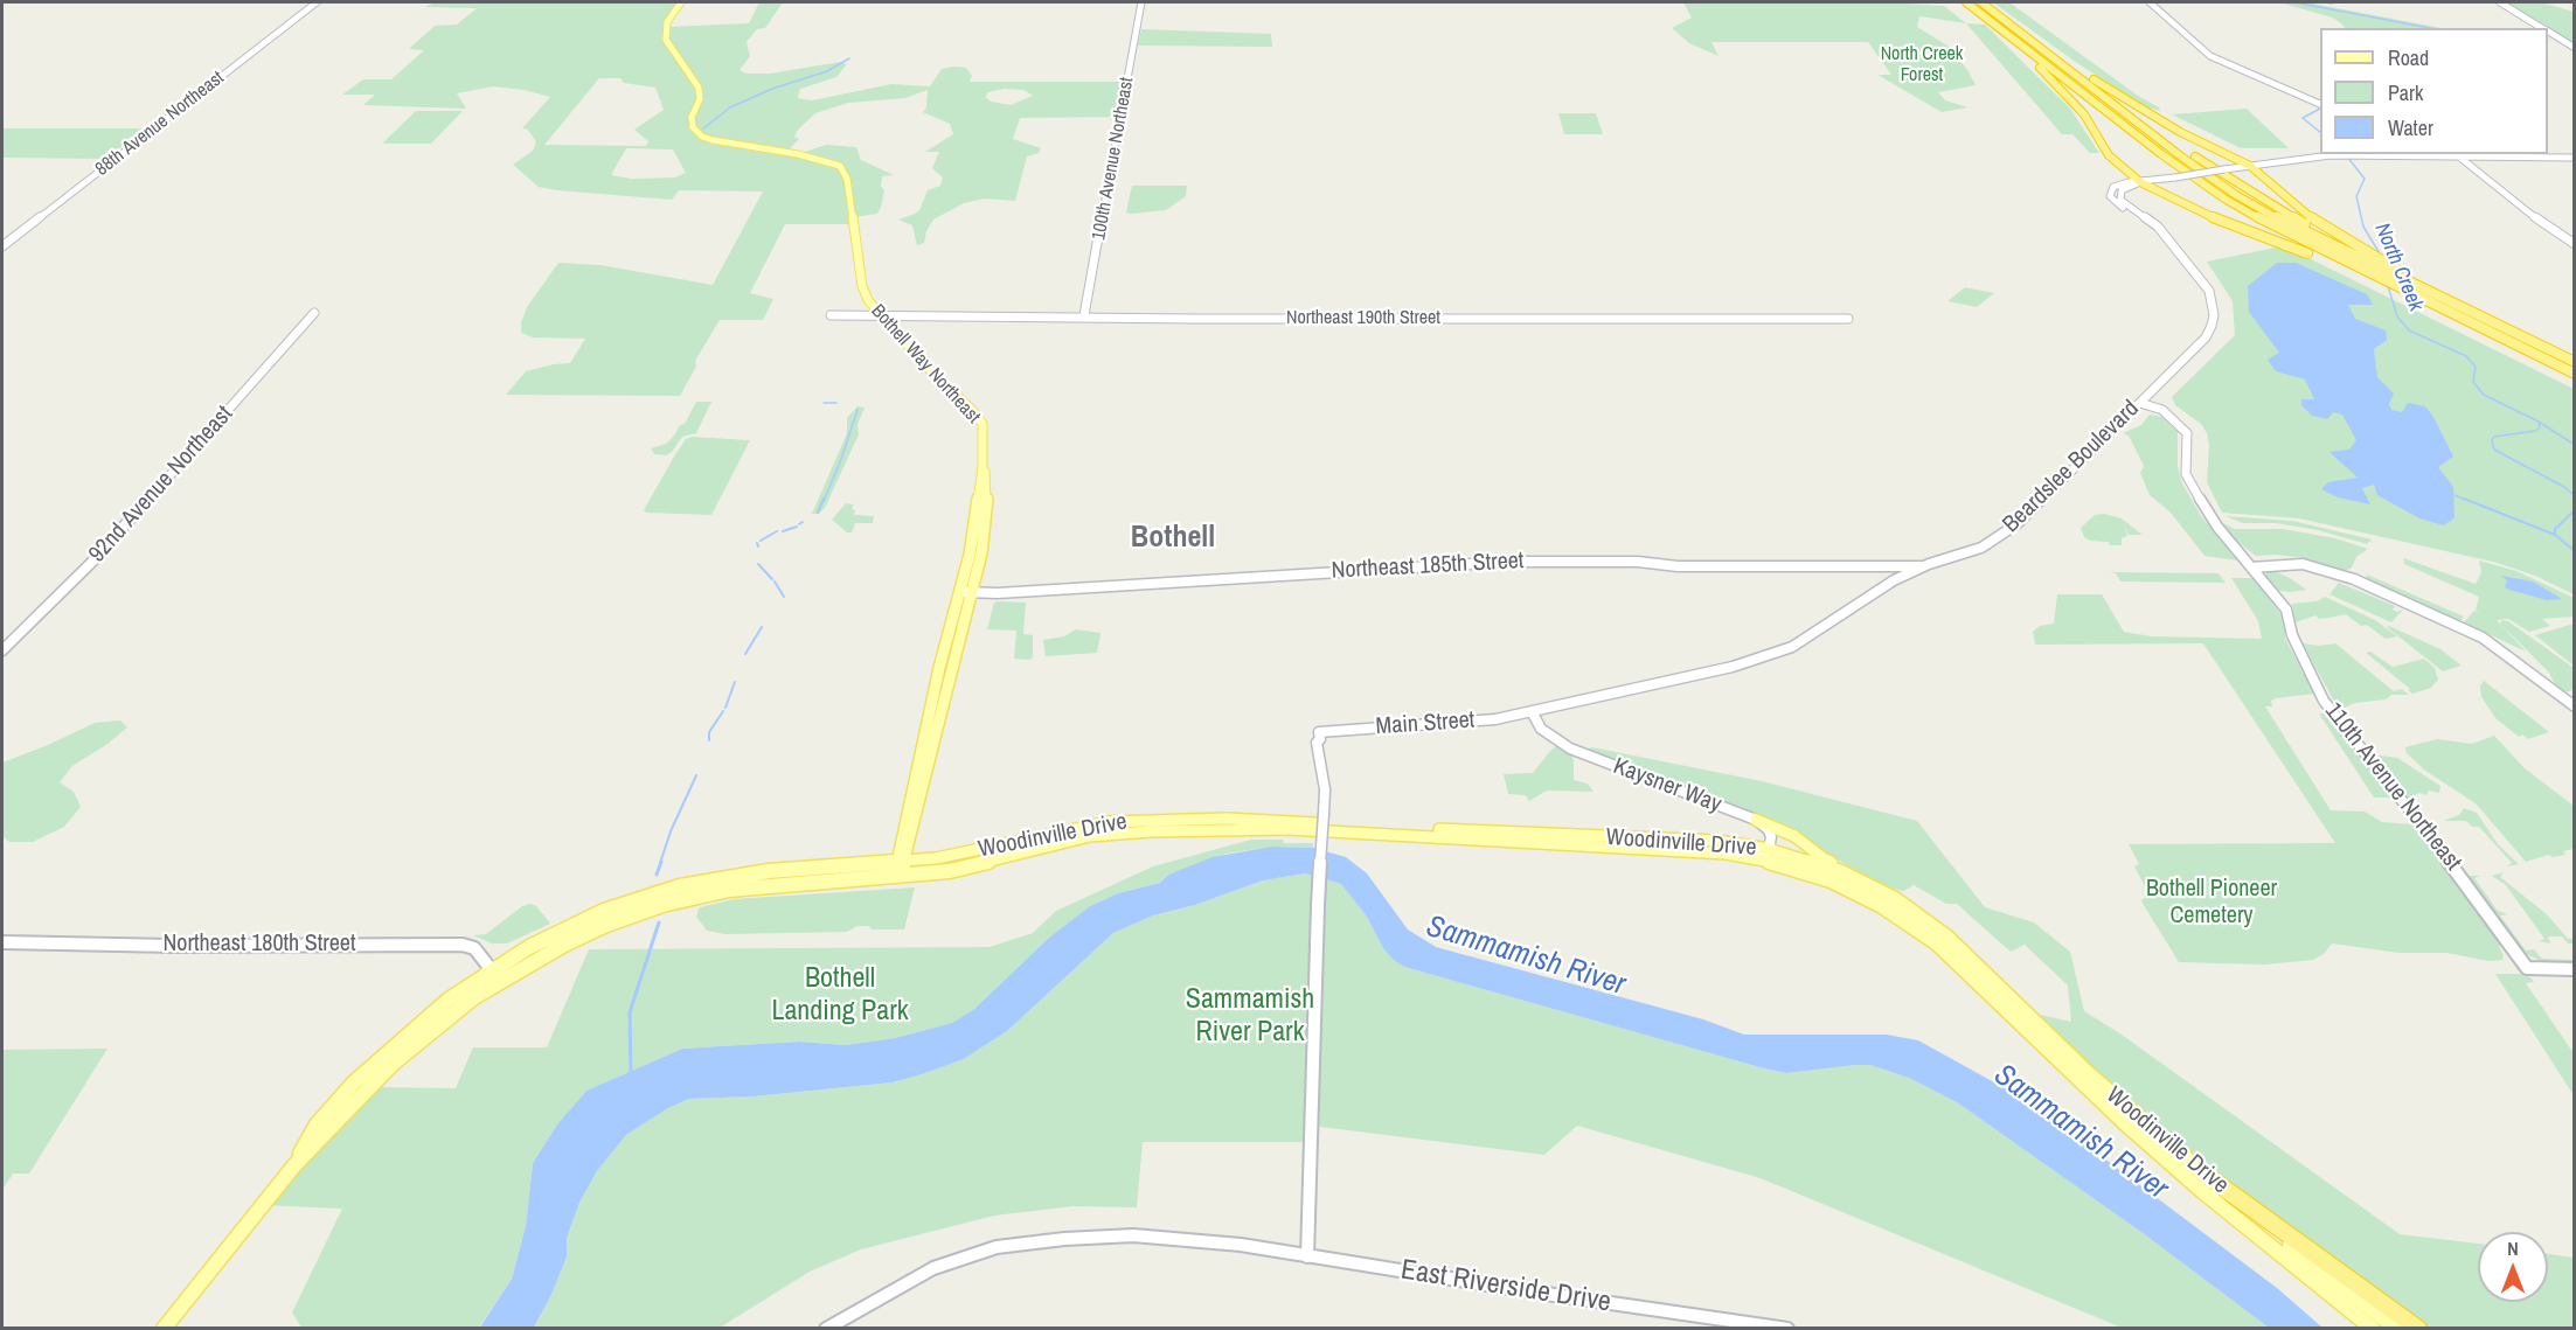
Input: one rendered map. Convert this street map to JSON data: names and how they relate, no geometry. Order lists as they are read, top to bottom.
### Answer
{
  "streets": {
    "main road": ["Bothell Way Northeast", "Beardslee Boulevard", "Woodinville Drive"],
    "street": [
      "88th Avenue Northeast",
      "100th Avenue Northeast",
      "Northeast 190th Street",
      "92nd Avenue Northeast",
      "Northeast 185th Street",
      "Main Street",
      "Kaysner Way",
      "110th Avenue Northeast",
      "Northeast 180th Street",
      "East Riverside Drive"
    ]
  },
  "crossings": [
    ["100th Avenue Northeast", "Northeast 190th Street"],
    ["Northeast 190th Street", "Bothell Way Northeast"],
    ["Bothell Way Northeast", "Northeast 185th Street"],
    ["Bothell Way Northeast", "Woodinville Drive"],
    ["Beardslee Boulevard", "Northeast 185th Street"],
    ["Beardslee Boulevard", "Main Street"],
    ["Beardslee Boulevard", "Kaysner Way"],
    ["Beardslee Boulevard", "110th Avenue Northeast"],
    ["Main Street", "Kaysner Way"],
    ["Main Street", "East Riverside Drive"],
    ["Woodinville Drive", "Northeast 180th Street"]
  ],
  "districts": ["Bothell"],
  "water": ["North Creek", "Sammamish River"],
  "parks": [
    "North Creek Forest",
    "Bothell Pioneer Cemetery",
    "Bothell Landing Park",
    "Sammamish River Park"
  ],
  "legend": ["Road", "Park", "Water"],
  "north": "top"
}
